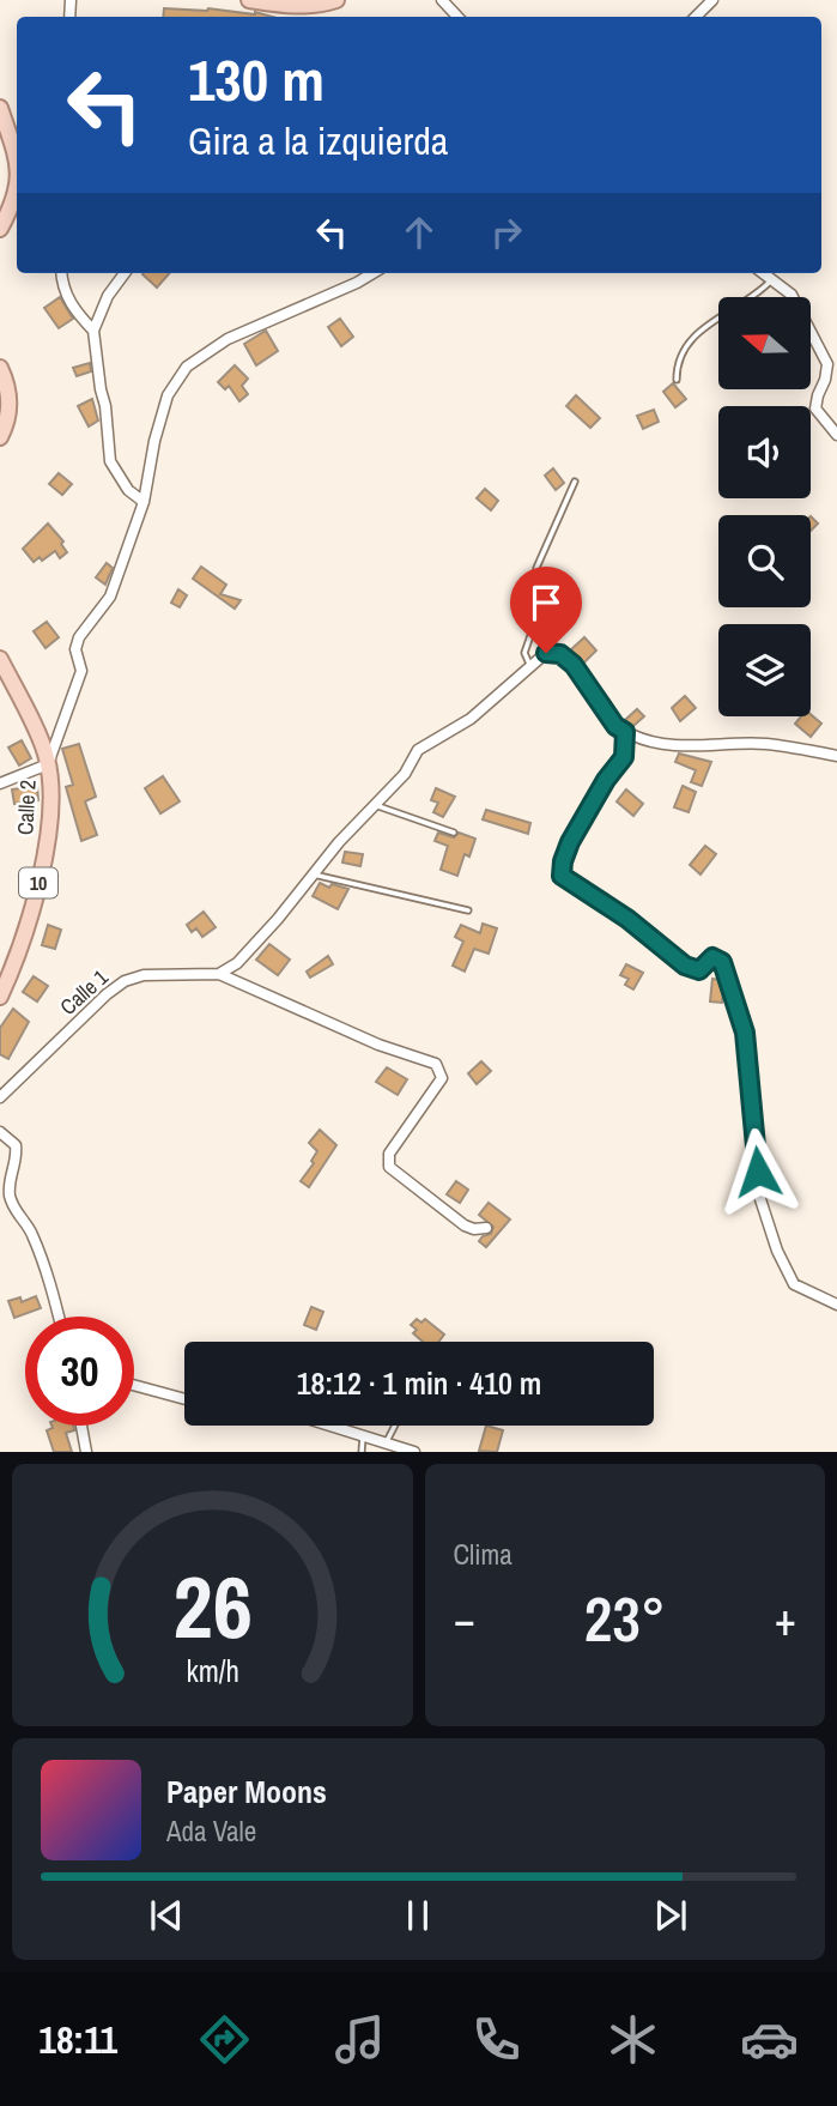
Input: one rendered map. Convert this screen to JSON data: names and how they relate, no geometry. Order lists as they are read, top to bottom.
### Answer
{
  "streets": {
    "main road": ["Calle 2", "10"],
    "street": ["Calle 1"]
  },
  "crossings": [
    ["Calle 2", "10"]
  ],
  "north": "left",
  "page": {
    "turn": ["130 m", "Gira a la izquierda"],
    "limit": "30",
    "trip": "18:12 · 1 min · 410 m",
    "tile": "Clima",
    "heat": ["−", "23°", "+"],
    "song": ["Paper Moons", "Ada Vale"],
    "tabs": "18:11",
    "gauge": ["26", "km/h"]
  }
}
